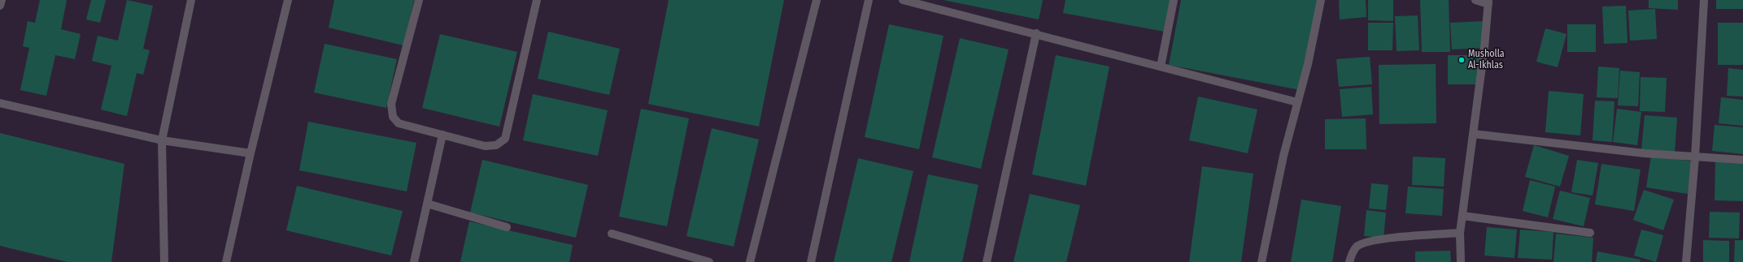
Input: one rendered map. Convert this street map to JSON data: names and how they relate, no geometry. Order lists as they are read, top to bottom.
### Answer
{
  "places": ["Musholla Al-Ikhlas"]
}
